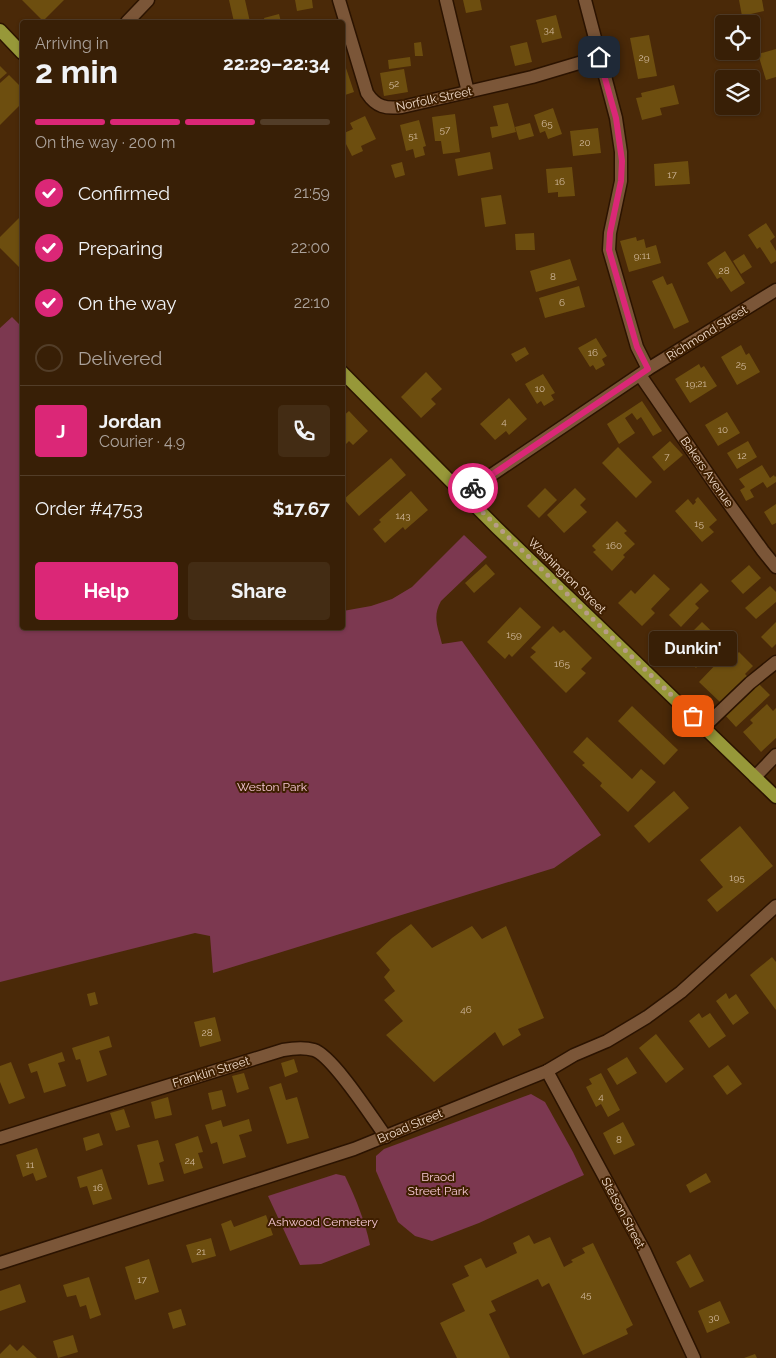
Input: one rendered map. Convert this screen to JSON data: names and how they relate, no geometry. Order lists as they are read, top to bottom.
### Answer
{
  "streets": {
    "main road": ["Washington Street"],
    "street": [
      "Norfolk Street",
      "Richmond Street",
      "Bakers Avenue",
      "Franklin Street",
      "Broad Street",
      "Stetson Street"
    ]
  },
  "crossings": [
    ["Norfolk Street", "Bakers Avenue"],
    ["Richmond Street", "Bakers Avenue"],
    ["Richmond Street", "Washington Street"],
    ["Franklin Street", "Broad Street"],
    ["Broad Street", "Stetson Street"]
  ],
  "parks": ["Weston Park", "Braod Street Park", "Ashwood Cemetery"],
  "places": ["Dunkin'"],
  "house_numbers": [
    "34",
    "29",
    "52",
    "65",
    "57",
    "51",
    "20",
    "17",
    "16",
    "9;11",
    "28",
    "8",
    "6",
    "16",
    "25",
    "19;21",
    "10",
    "4",
    "10",
    "12",
    "7",
    "143",
    "15",
    "160",
    "159",
    "165",
    "195",
    "46",
    "28",
    "4",
    "8",
    "24",
    "11",
    "16",
    "21",
    "17",
    "45",
    "30"
  ],
  "page": {
    "heading": ["2 min", "Arriving in", "22:29–22:34"],
    "panel": [
      "Jordan",
      "Courier · 4.9",
      "Order #4753",
      "$17.67"
    ],
    "bar": "On the way · 200 m",
    "list": [
      ["Confirmed", "21:59"],
      ["Preparing", "22:00"],
      ["On the way", "22:10"],
      "Delivered"
    ],
    "round": "J",
    "buttons": ["Help", "Share"],
    "bubble": "Dunkin'"
  }
}
